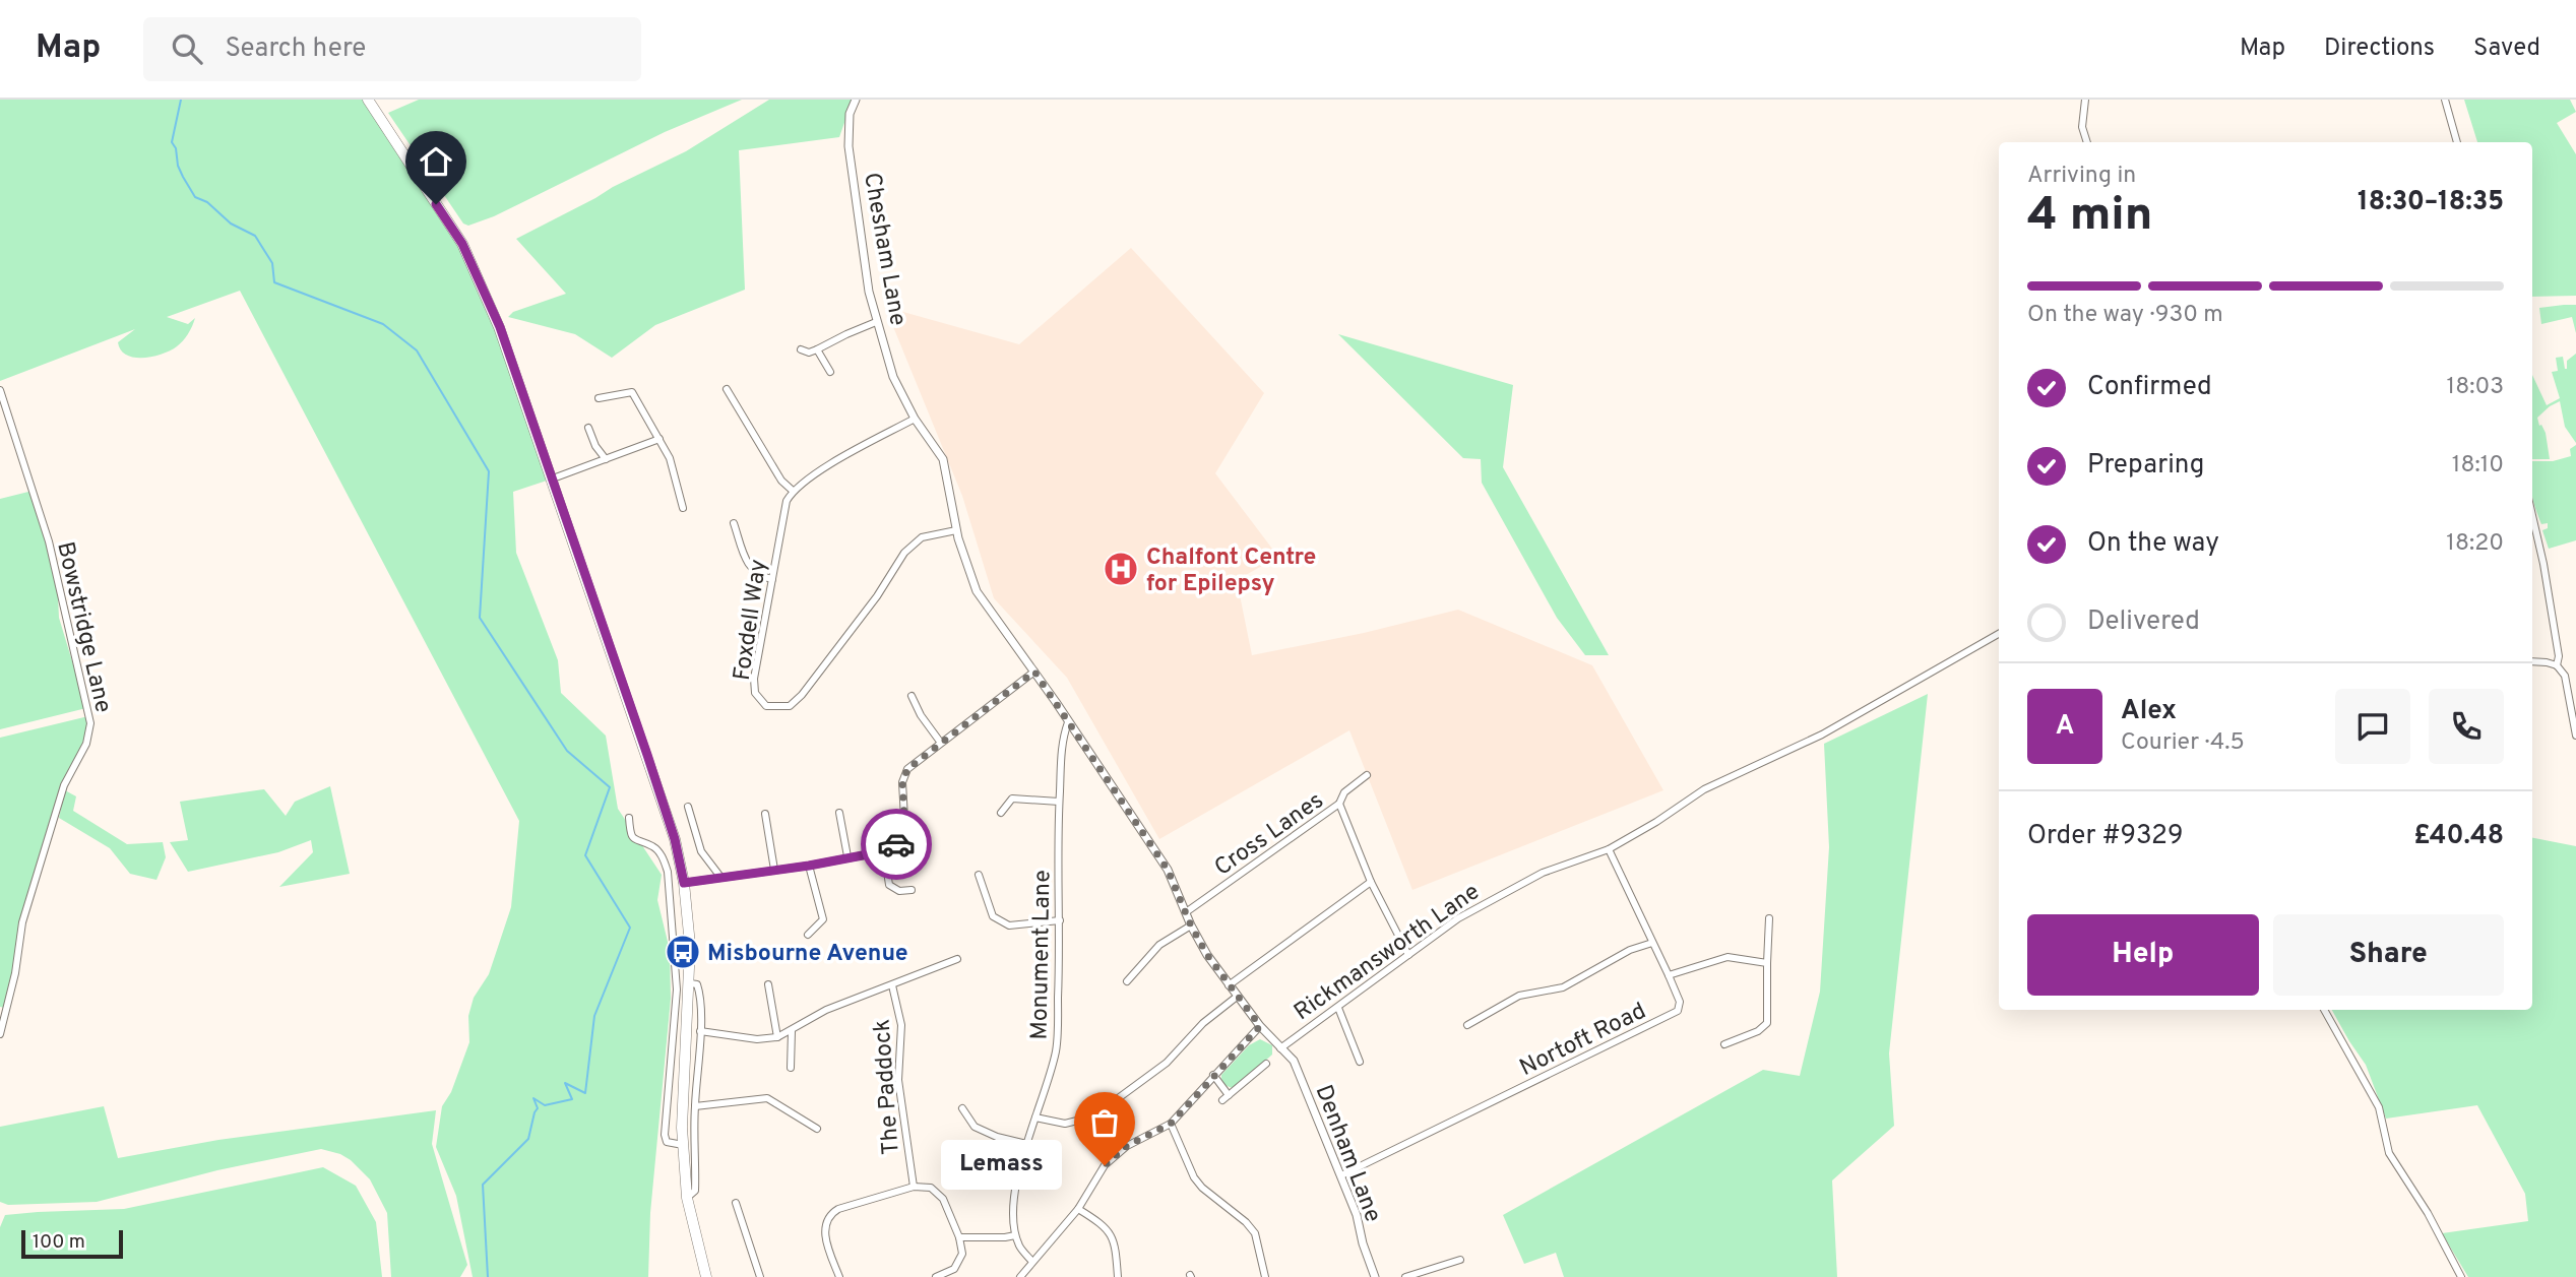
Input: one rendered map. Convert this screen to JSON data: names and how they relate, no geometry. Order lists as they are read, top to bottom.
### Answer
{
  "streets": {
    "street": [
      "Chesham Lane",
      "Foxdell Way",
      "Bowstridge Lane",
      "Cross Lanes",
      "Rickmansworth Lane",
      "Monument Lane",
      "Nortoft Road",
      "The Paddock",
      "Denham Lane"
    ]
  },
  "crossings": [
    ["Chesham Lane", "Foxdell Way"],
    ["Chesham Lane", "Cross Lanes"],
    ["Chesham Lane", "Rickmansworth Lane"],
    ["Chesham Lane", "Monument Lane"],
    ["Cross Lanes", "Rickmansworth Lane"],
    ["Rickmansworth Lane", "Nortoft Road"],
    ["Rickmansworth Lane", "Denham Lane"],
    ["Nortoft Road", "Denham Lane"]
  ],
  "places": {
    "hospital": ["Chalfont Centre for Epilepsy"],
    "bus stop": ["Misbourne Avenue"],
    "other": ["Lemass"]
  },
  "scale_bar": "100 m",
  "page": {
    "header": "Map",
    "search": "Search here",
    "nav": ["Map", "Directions", "Saved"],
    "heading": ["4 min", "Arriving in", "18:30–18:35"],
    "panel": [
      "Alex",
      "Courier · 4.5",
      "Order #9329",
      "£40.48"
    ],
    "bar": "On the way · 930 m",
    "list": [
      ["Confirmed", "18:03"],
      ["Preparing", "18:10"],
      ["On the way", "18:20"],
      "Delivered"
    ],
    "round": "A",
    "buttons": ["Help", "Share"],
    "bubble": "Lemass",
    "scale": "100 m"
  }
}
